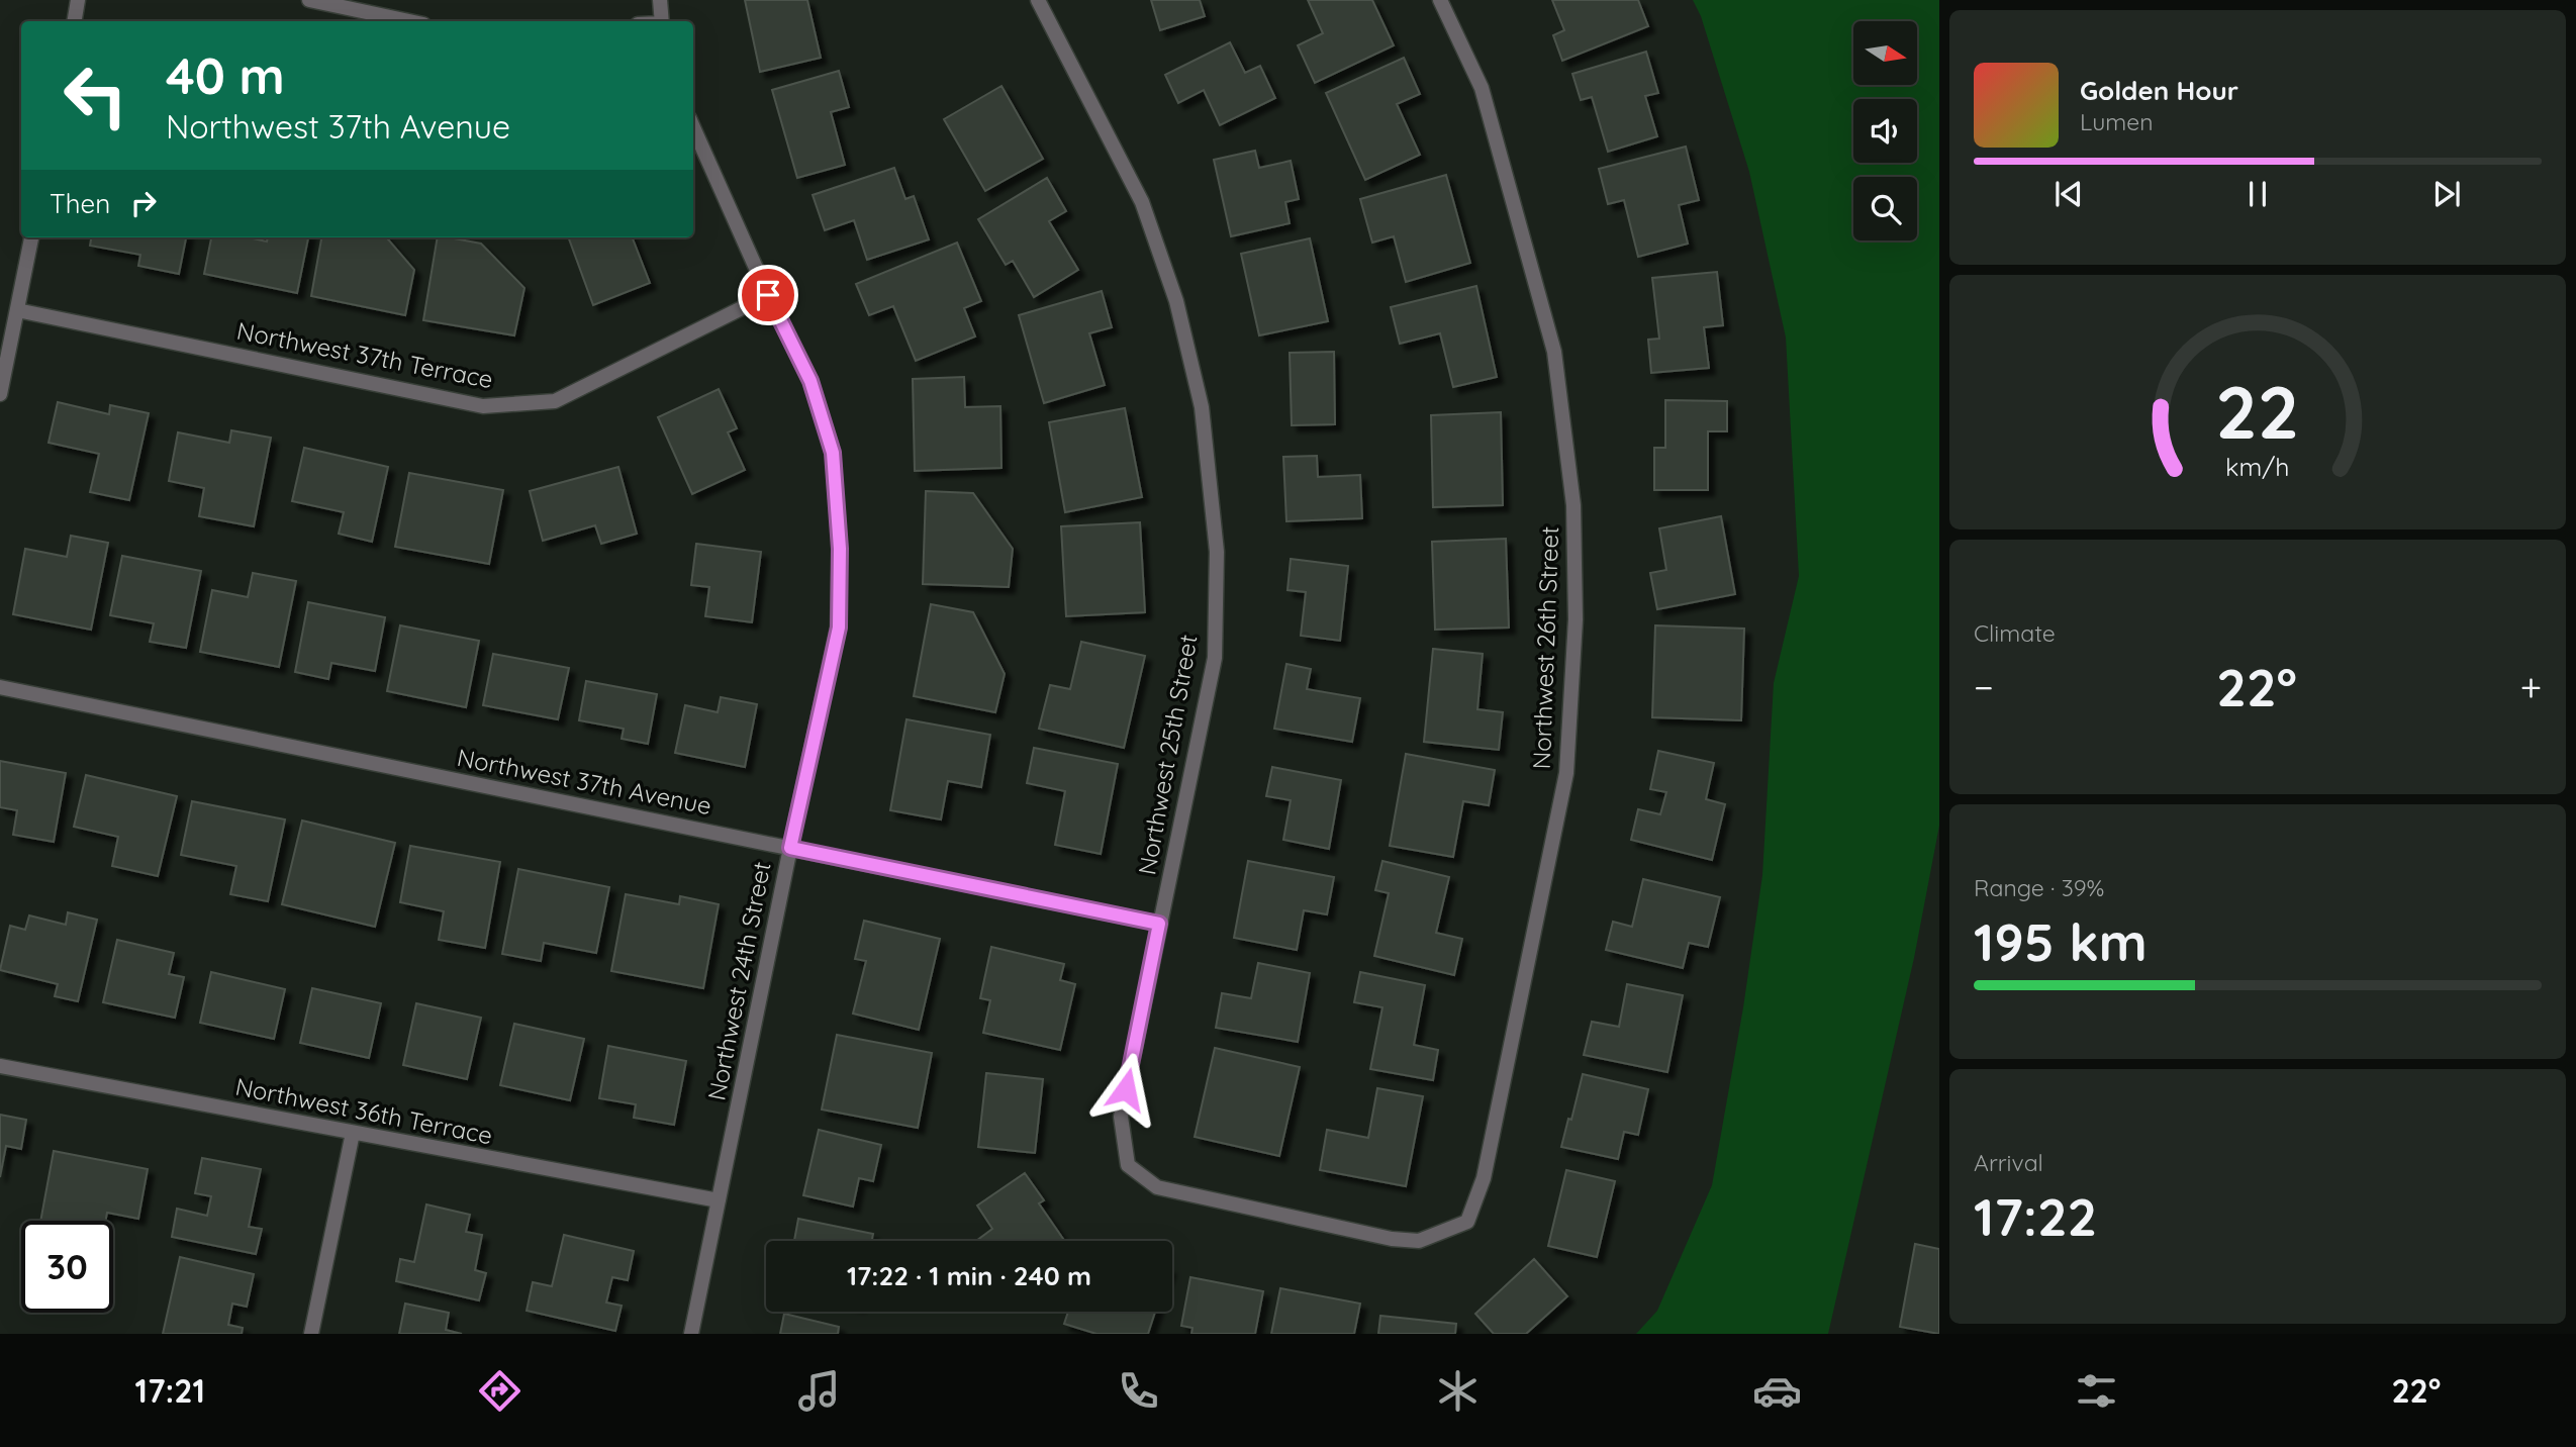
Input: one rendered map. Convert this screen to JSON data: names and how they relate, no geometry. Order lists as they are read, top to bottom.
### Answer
{
  "streets": {
    "street": [
      "Northwest 37th Terrace",
      "Northwest 26th Street",
      "Northwest 25th Street",
      "Northwest 37th Avenue",
      "Northwest 24th Street",
      "Northwest 36th Terrace"
    ]
  },
  "crossings": [
    ["Northwest 37th Terrace", "Northwest 24th Street"],
    ["Northwest 26th Street", "Northwest 25th Street"],
    ["Northwest 25th Street", "Northwest 37th Avenue"],
    ["Northwest 37th Avenue", "Northwest 24th Street"],
    ["Northwest 24th Street", "Northwest 36th Terrace"]
  ],
  "north": "right",
  "page": {
    "turn": ["40 m", "Northwest 37th Avenue"],
    "song": ["Golden Hour", "Lumen"],
    "then": "Then",
    "tile": [
      "Climate",
      ["Range · 39%", "195 km"],
      ["Arrival", "17:22"]
    ],
    "heat": ["−", "22°", "+"],
    "limit": "30",
    "trip": "17:22 · 1 min · 240 m",
    "tabs": ["17:21", "22°"],
    "gauge": ["22", "km/h"]
  }
}
